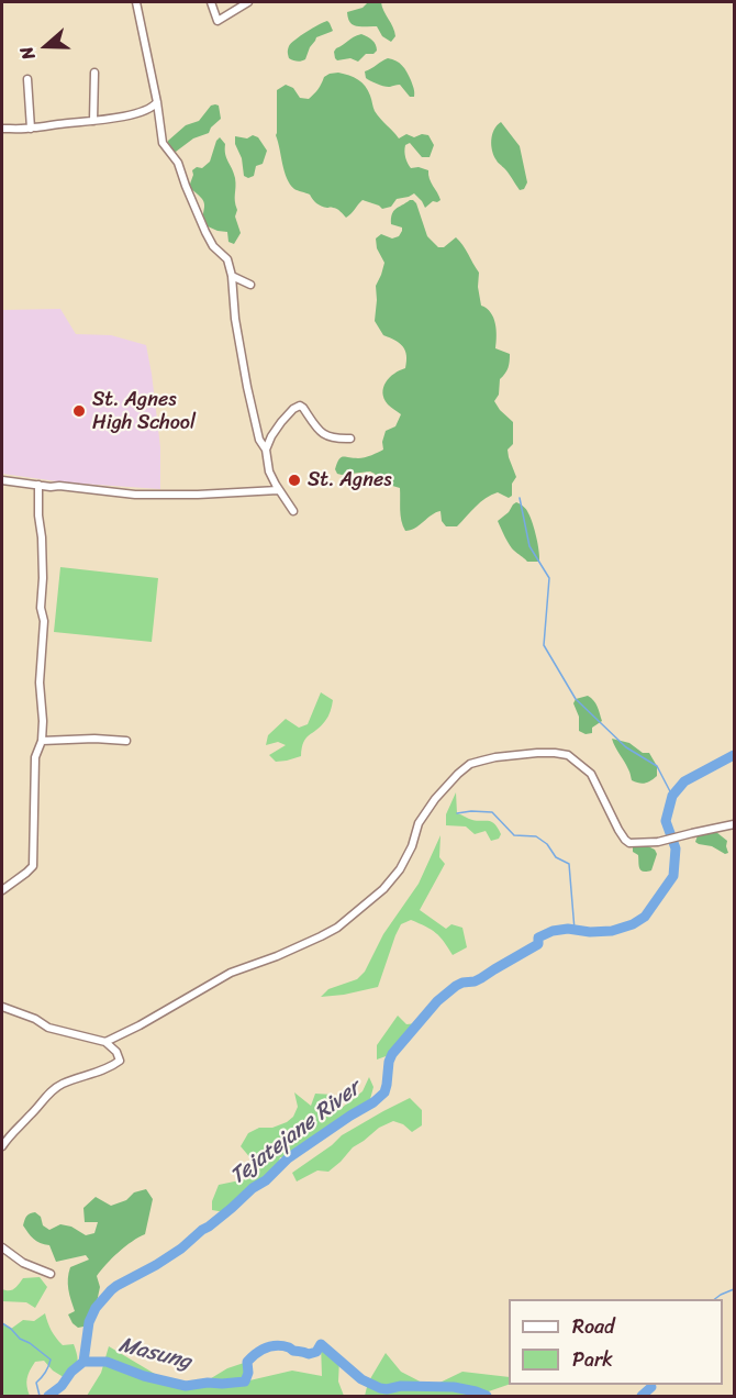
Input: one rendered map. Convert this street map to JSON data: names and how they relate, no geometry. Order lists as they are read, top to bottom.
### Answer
{
  "water": ["Tejatejane River", "Masung"],
  "places": ["St. Agnes High School", "St. Agnes"],
  "legend": ["Road", "Park"],
  "north": "left"
}
